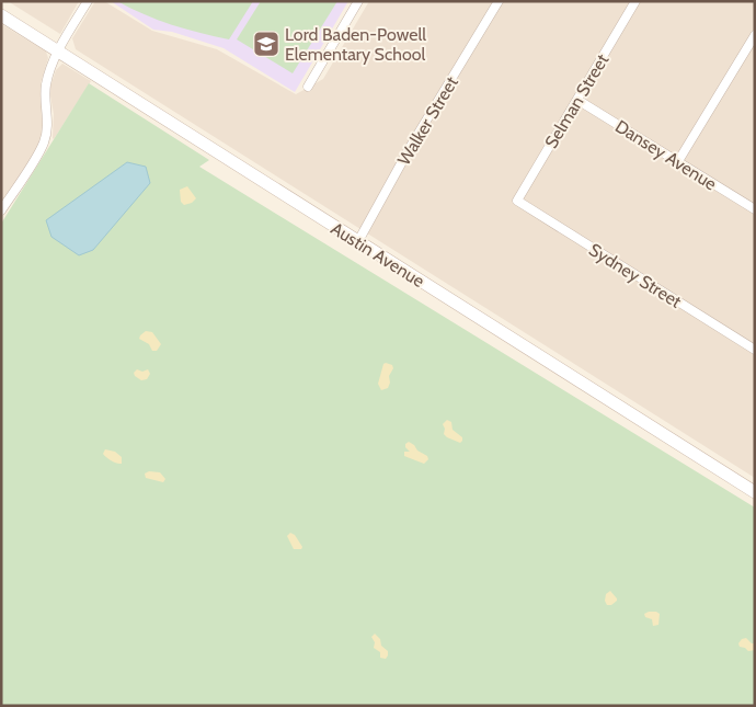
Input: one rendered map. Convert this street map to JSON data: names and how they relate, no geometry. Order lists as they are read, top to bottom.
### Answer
{
  "streets": {
    "main road": ["Austin Avenue"],
    "street": [
      "Selman Street",
      "Walker Street",
      "Dansey Avenue",
      "Sydney Street"
    ]
  },
  "crossings": [
    ["Selman Street", "Dansey Avenue"],
    ["Selman Street", "Sydney Street"],
    ["Walker Street", "Austin Avenue"]
  ],
  "places": {
    "school or university": ["Lord Baden-Powell Elementary School"]
  }
}
